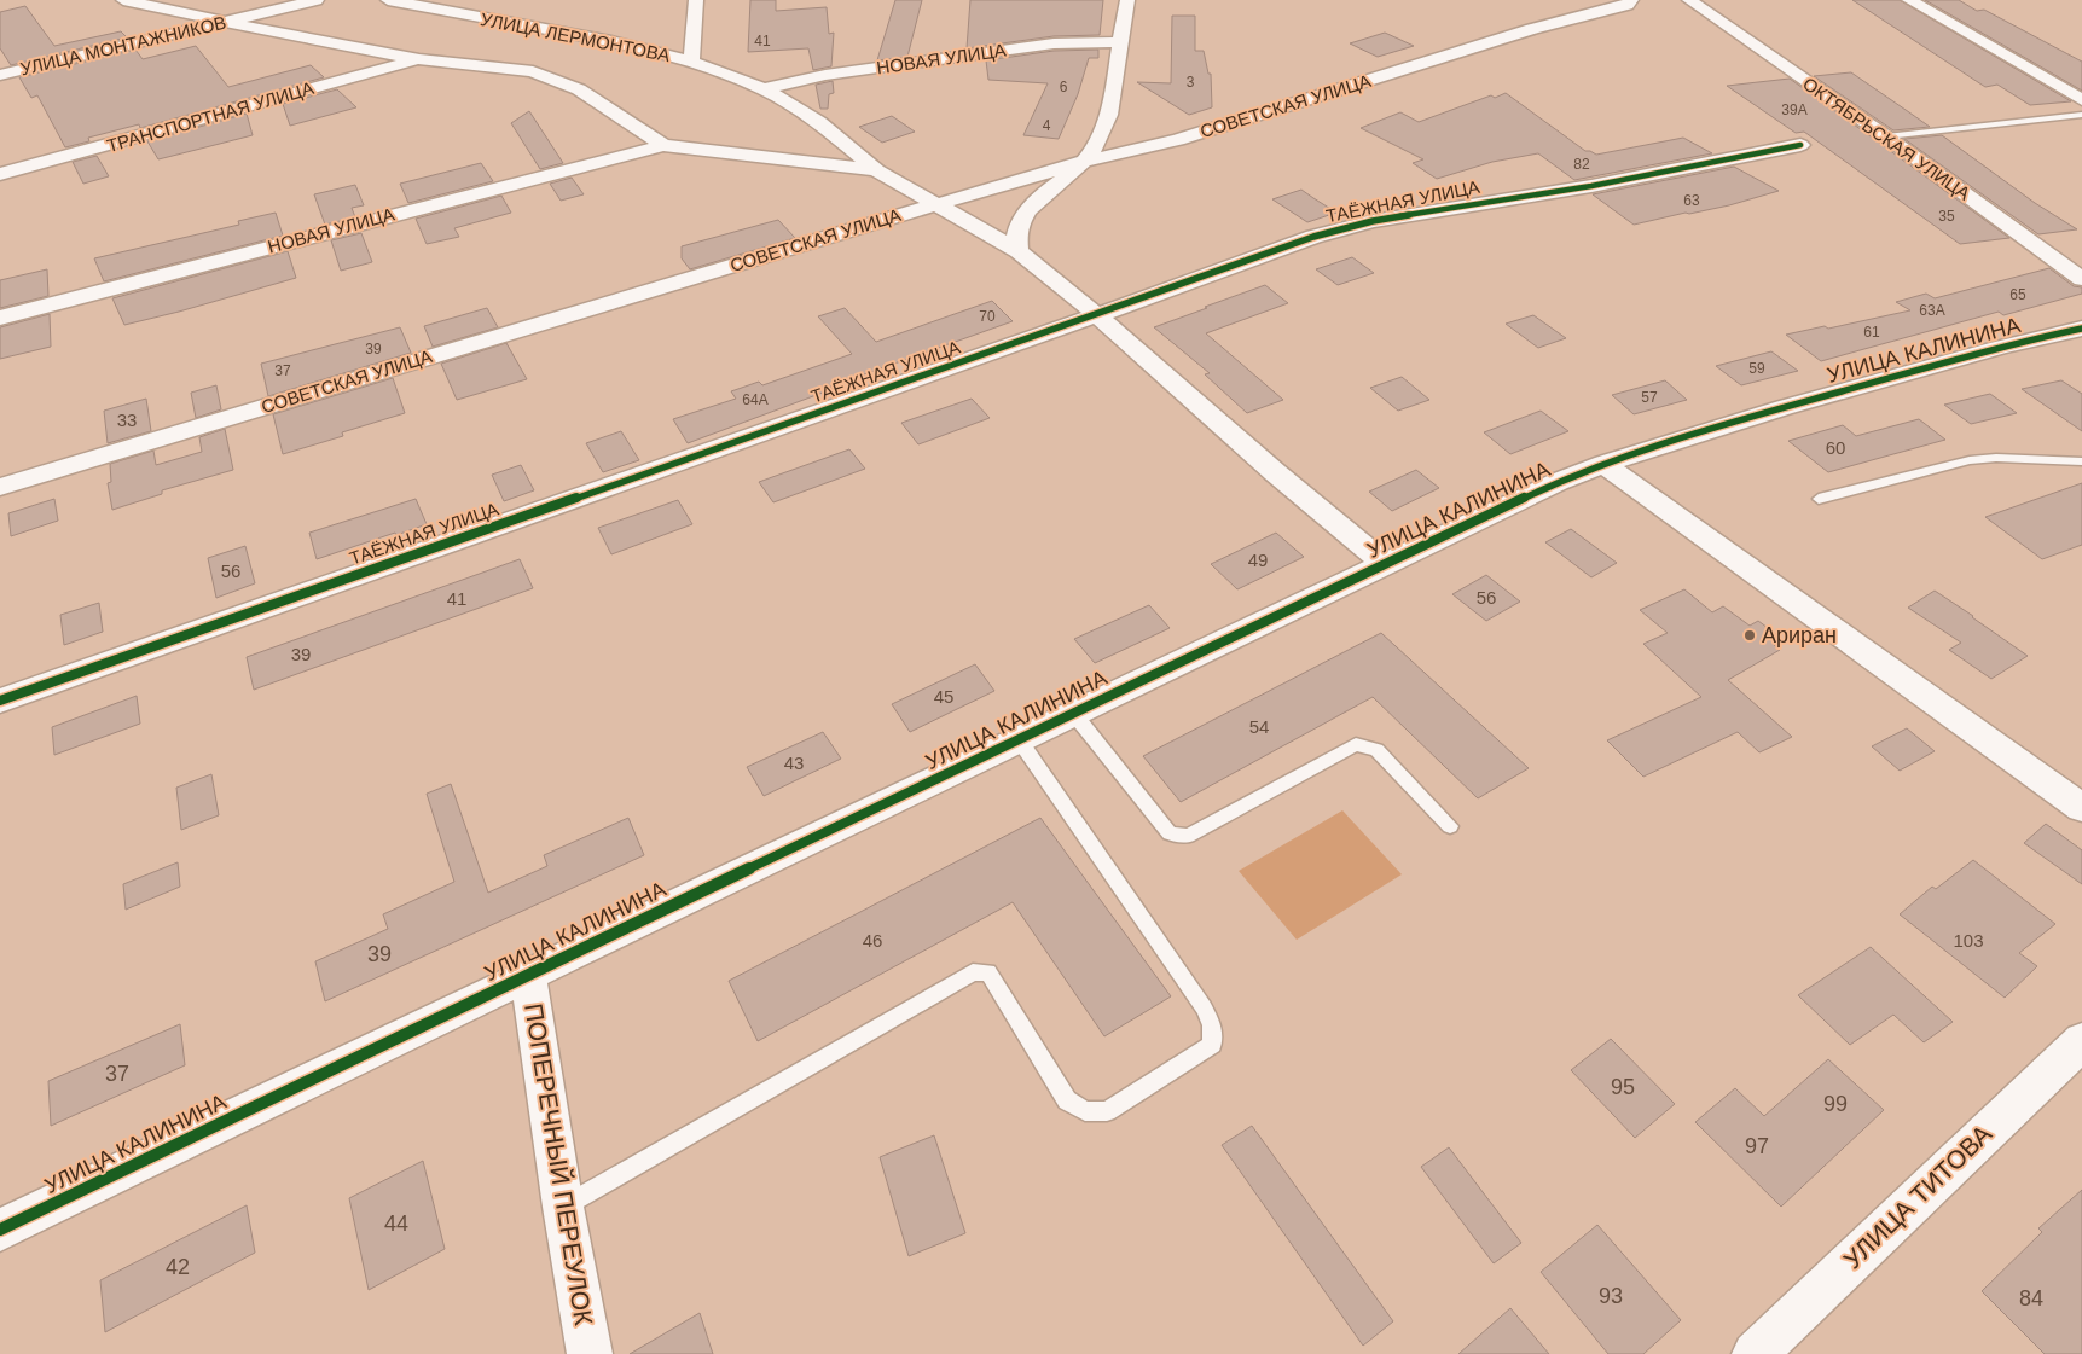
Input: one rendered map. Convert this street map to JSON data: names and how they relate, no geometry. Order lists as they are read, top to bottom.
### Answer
{
  "streets": {
    "street": [
      "УЛИЦА ЛЕРМОНТОВА",
      "УЛИЦА МОНТАЖНИКОВ",
      "НОВАЯ УЛИЦА",
      "СОВЕТСКАЯ УЛИЦА",
      "ТРАНСПОРТНАЯ УЛИЦА",
      "ОКТЯБРЬСКАЯ УЛИЦА",
      "ТАЁЖНАЯ УЛИЦА",
      "УЛИЦА КАЛИНИНА",
      "ПОПЕРЕЧНЫЙ ПЕРЕУЛОК",
      "УЛИЦА ТИТОВА"
    ]
  },
  "crossings": [
    ["УЛИЦА ЛЕРМОНТОВА", "НОВАЯ УЛИЦА"],
    ["УЛИЦА КАЛИНИНА", "ПОПЕРЕЧНЫЙ ПЕРЕУЛОК"]
  ],
  "places": ["Ариран"],
  "house_numbers": [
    "41",
    "3",
    "6",
    "39А",
    "4",
    "82",
    "63",
    "35",
    "65",
    "63А",
    "70",
    "61",
    "39",
    "59",
    "37",
    "57",
    "64А",
    "33",
    "60",
    "49",
    "56",
    "56",
    "41",
    "39",
    "45",
    "54",
    "43",
    "46",
    "103",
    "39",
    "37",
    "95",
    "99",
    "97",
    "44",
    "42",
    "93",
    "84"
  ]
}
